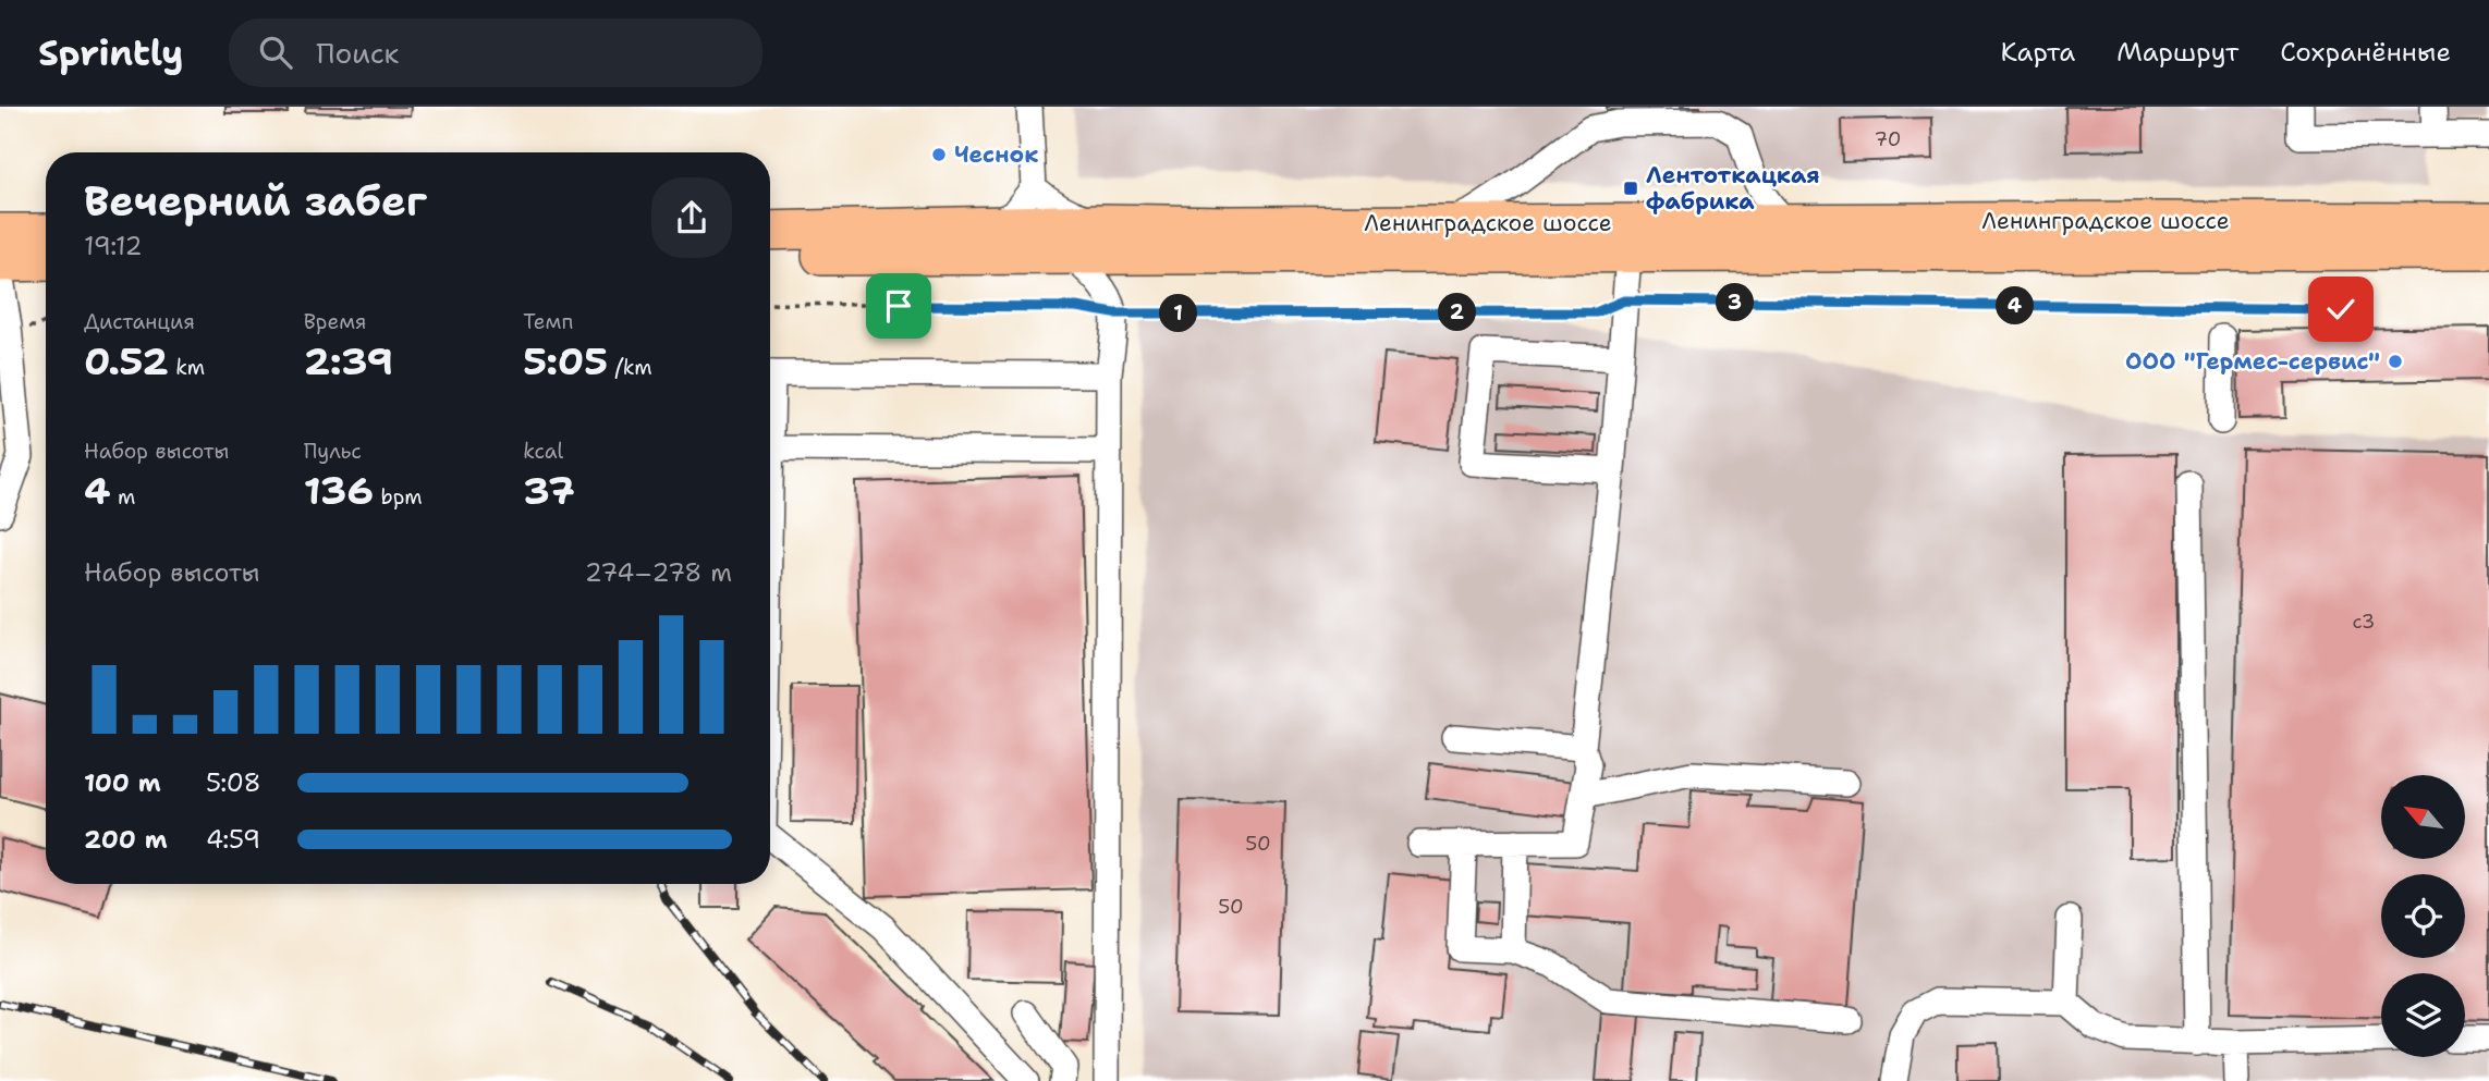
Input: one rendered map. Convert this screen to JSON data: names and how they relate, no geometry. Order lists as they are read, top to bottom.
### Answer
{
  "streets": {
    "highway": ["Ленинградское шоссе"]
  },
  "places": {
    "other": ["Чеснок", "ООО \"Гермес-сервис\""],
    "transit": ["Лентоткацкая фабрика"]
  },
  "house_numbers": [
    "70",
    "с3",
    "50",
    "50"
  ],
  "north": "top left",
  "page": {
    "header": "Sprintly",
    "search": "Поиск",
    "nav": ["Карта", "Маршрут", "Сохранённые"],
    "heading": ["Вечерний забег", "19:12"],
    "stats": [
      ["Дистанция", "0.52 km"],
      ["Время", "2:39"],
      ["Темп", "5:05 /km"],
      ["Набор высоты", "4 m"],
      ["Пульс", "136 bpm"],
      ["kcal", "37"]
    ],
    "pins": [
      "3",
      "4",
      "2",
      "1"
    ],
    "chart": ["Набор высоты", "274–278 m"],
    "list": [
      {
        "name": "100 m",
        "note": "5:08"
      },
      {
        "name": "200 m",
        "note": "4:59"
      }
    ]
  }
}
